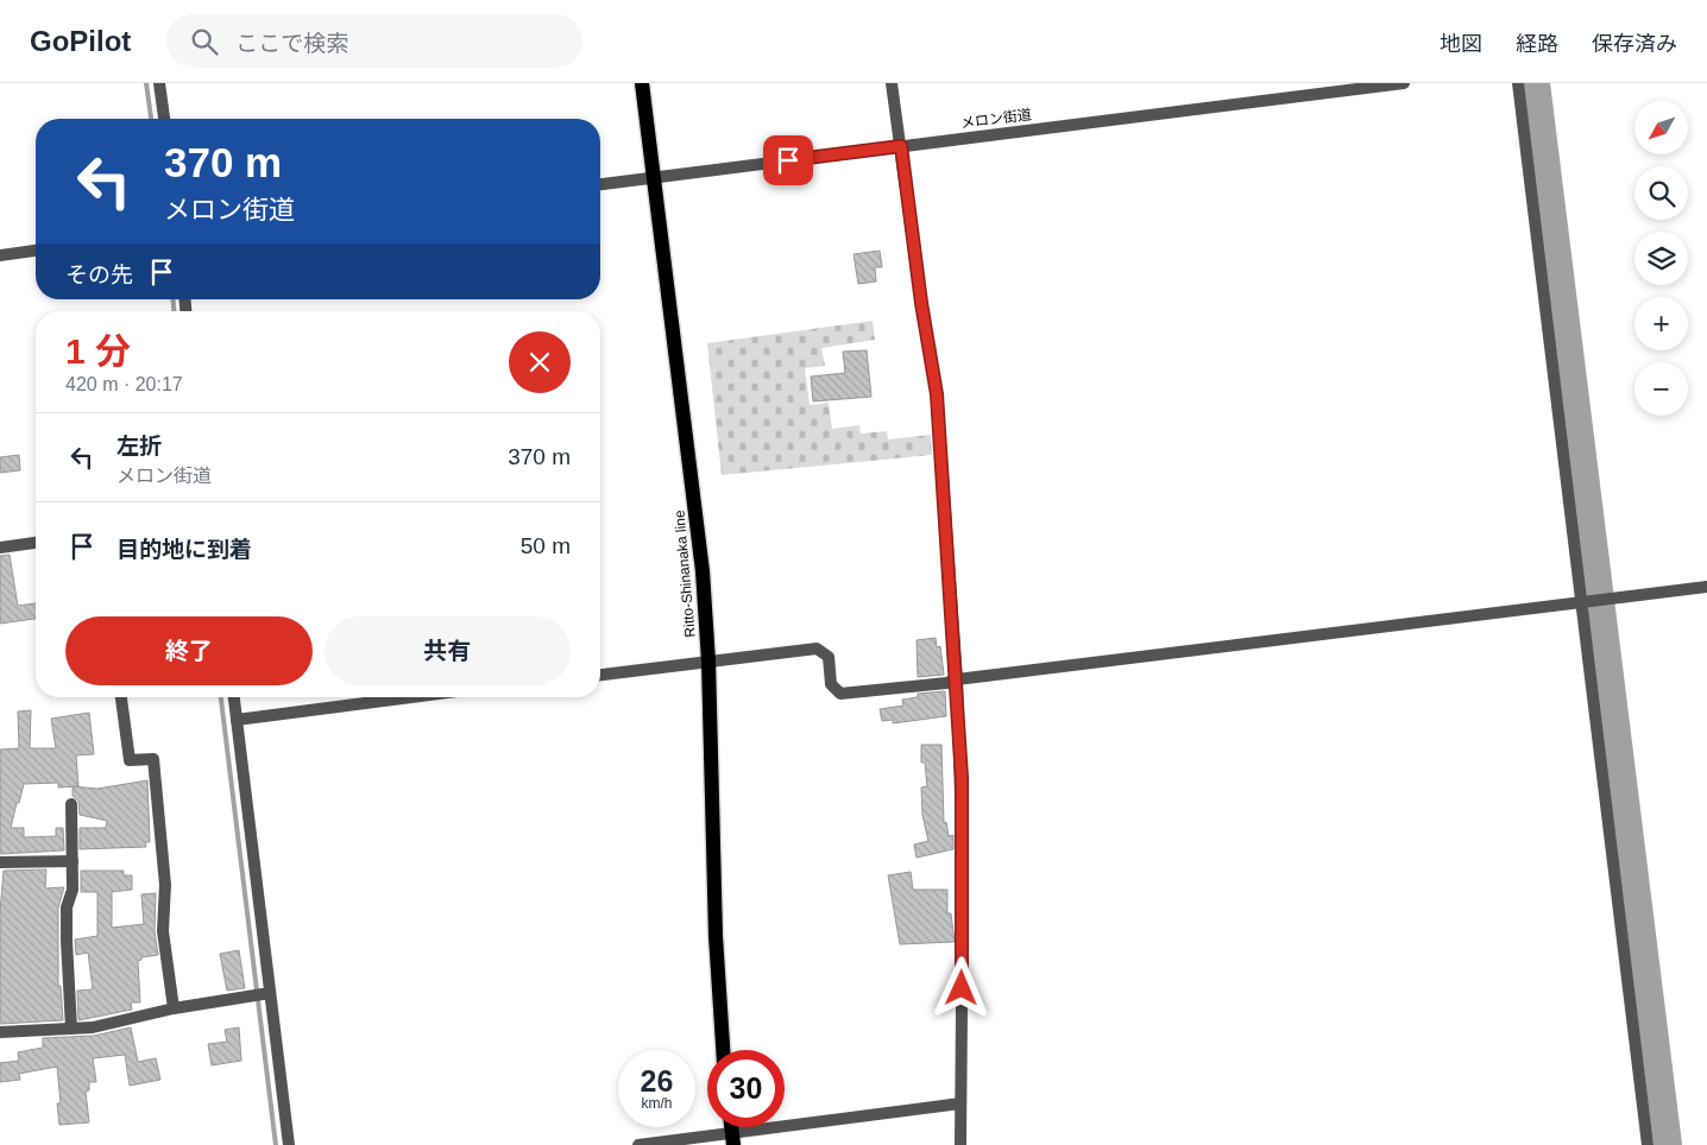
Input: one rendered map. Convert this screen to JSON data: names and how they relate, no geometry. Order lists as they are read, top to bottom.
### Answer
{
  "streets": {
    "main road": ["Ritto-Shinanaka line"],
    "street": ["メロン街道"]
  },
  "crossings": [
    ["メロン街道", "Ritto-Shinanaka line"]
  ],
  "north": "bottom left",
  "page": {
    "header": "GoPilot",
    "search": "ここで検索",
    "nav": ["地図", "経路", "保存済み"],
    "map_buttons": ["+", "−"],
    "turn": ["370 m", "メロン街道"],
    "then": "その先",
    "heading": ["1 分", "420 m · 20:17"],
    "list": [
      {
        "name": "左折",
        "note": "メロン街道",
        "value": "370 m"
      },
      {
        "name": "目的地に到着",
        "value": "50 m"
      }
    ],
    "buttons": ["終了", "共有"],
    "speed": "26 km/h",
    "limit": "30"
  }
}
